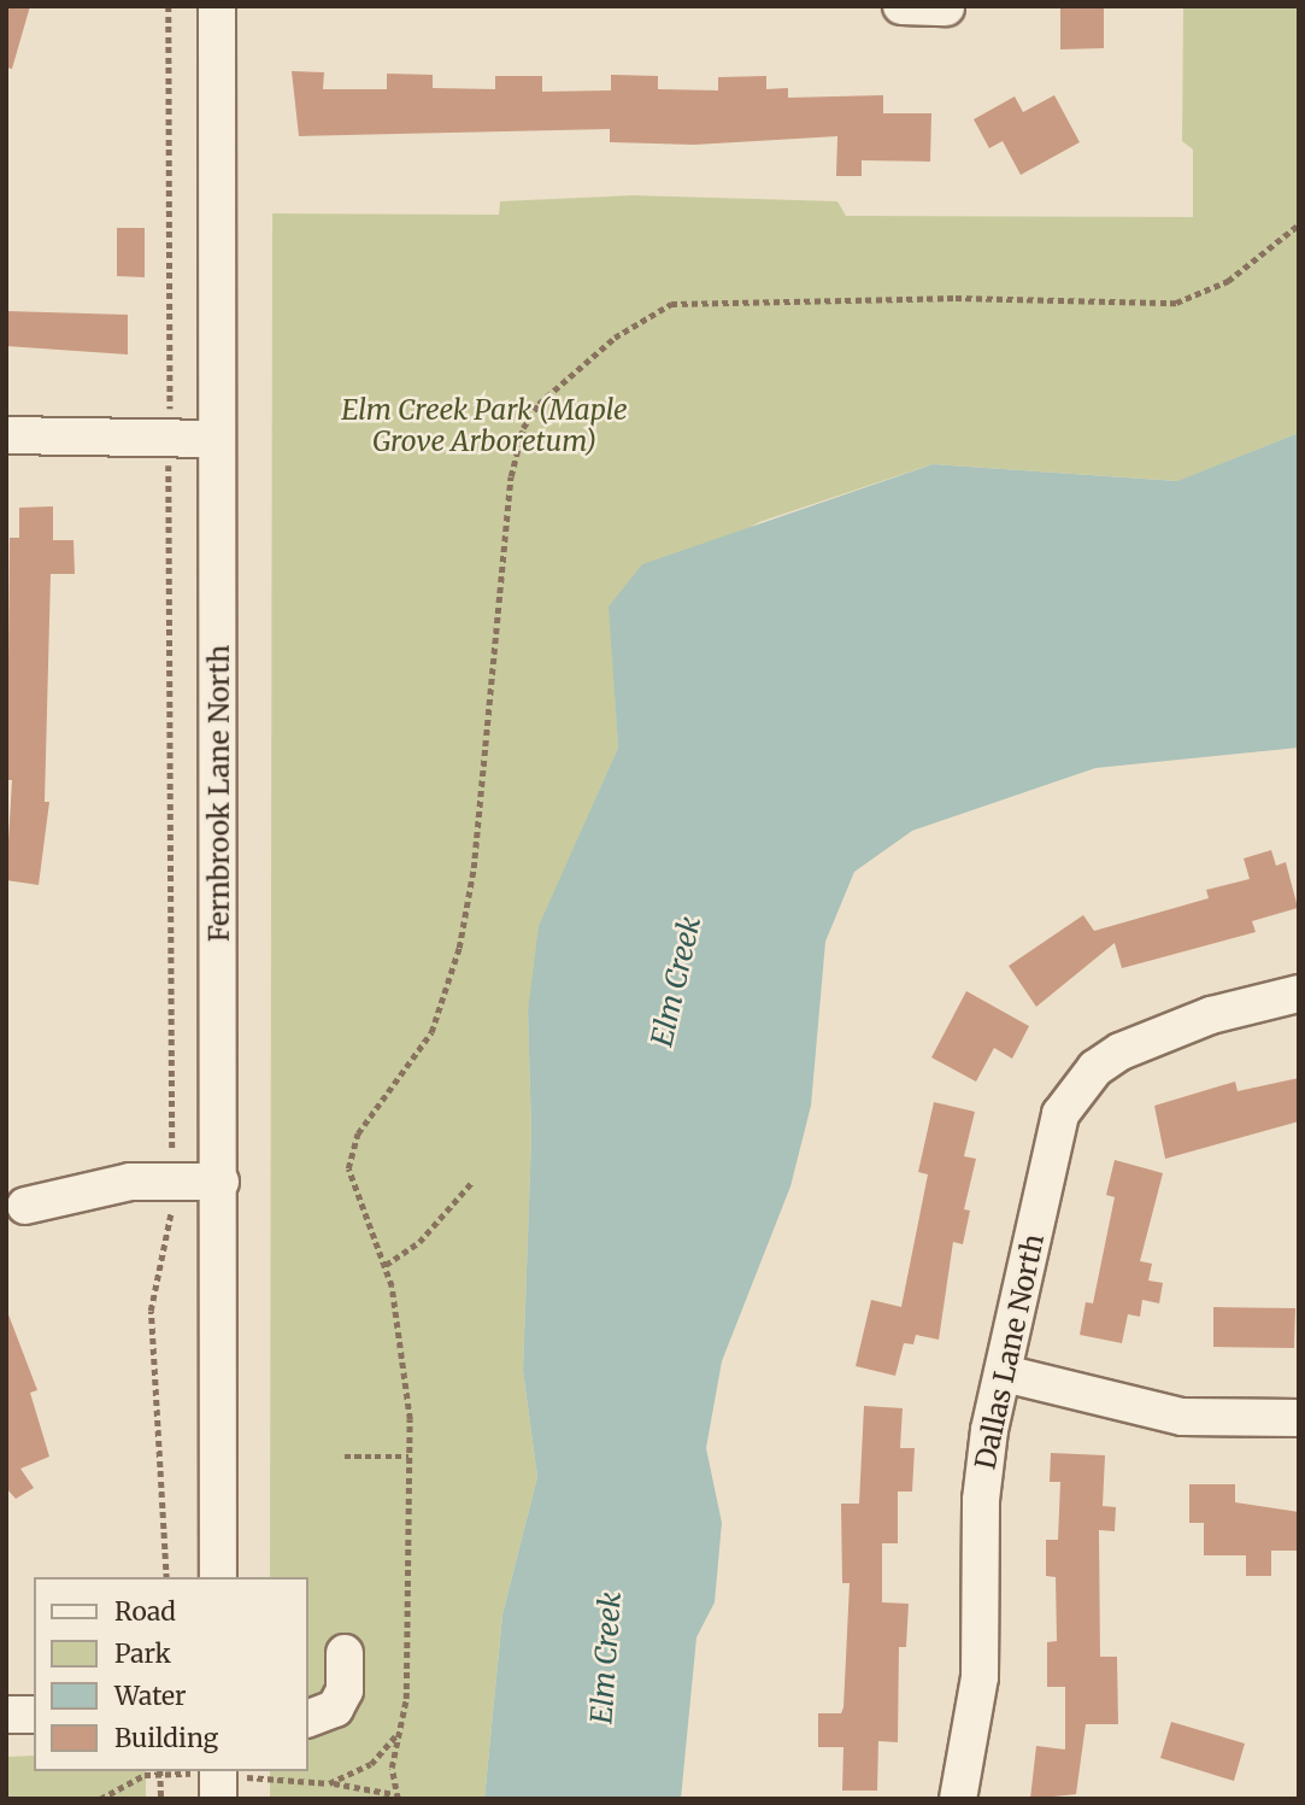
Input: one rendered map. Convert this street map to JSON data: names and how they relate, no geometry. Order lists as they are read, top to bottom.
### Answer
{
  "streets": {
    "street": ["Fernbrook Lane North", "Dallas Lane North"]
  },
  "water": ["Elm Creek"],
  "parks": ["Elm Creek Park (Maple Grove Arboretum)"],
  "legend": [
    "Road",
    "Park",
    "Water",
    "Building"
  ]
}
